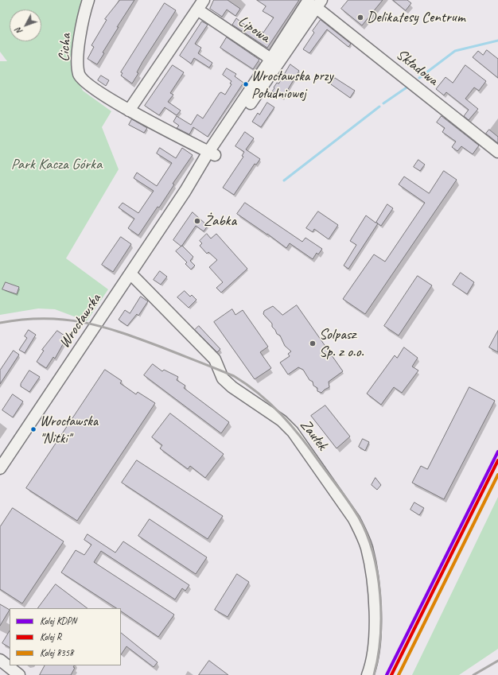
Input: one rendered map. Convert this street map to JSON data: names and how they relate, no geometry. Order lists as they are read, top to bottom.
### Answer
{
  "streets": {
    "street": [
      "Lipowa",
      "Cicha",
      "Składowa",
      "Wrocławska",
      "Zaułek"
    ]
  },
  "crossings": [
    ["Lipowa", "Wrocławska"],
    ["Cicha", "Wrocławska"],
    ["Składowa", "Wrocławska"],
    ["Wrocławska", "Zaułek"]
  ],
  "parks": ["Park Kacza Górka"],
  "places": [
    "Delikatesy Centrum",
    "Wrocławska przy Południowej",
    "Żabka",
    "Solpasz Sp. z o.o.",
    "Wrocławska \"Nitki\""
  ],
  "lines": ["rail line KDPN", "rail line R", "rail line 8358"],
  "legend": ["Kolej KDPN", "Kolej R", "Kolej 8358"],
  "north": "bottom left"
}
